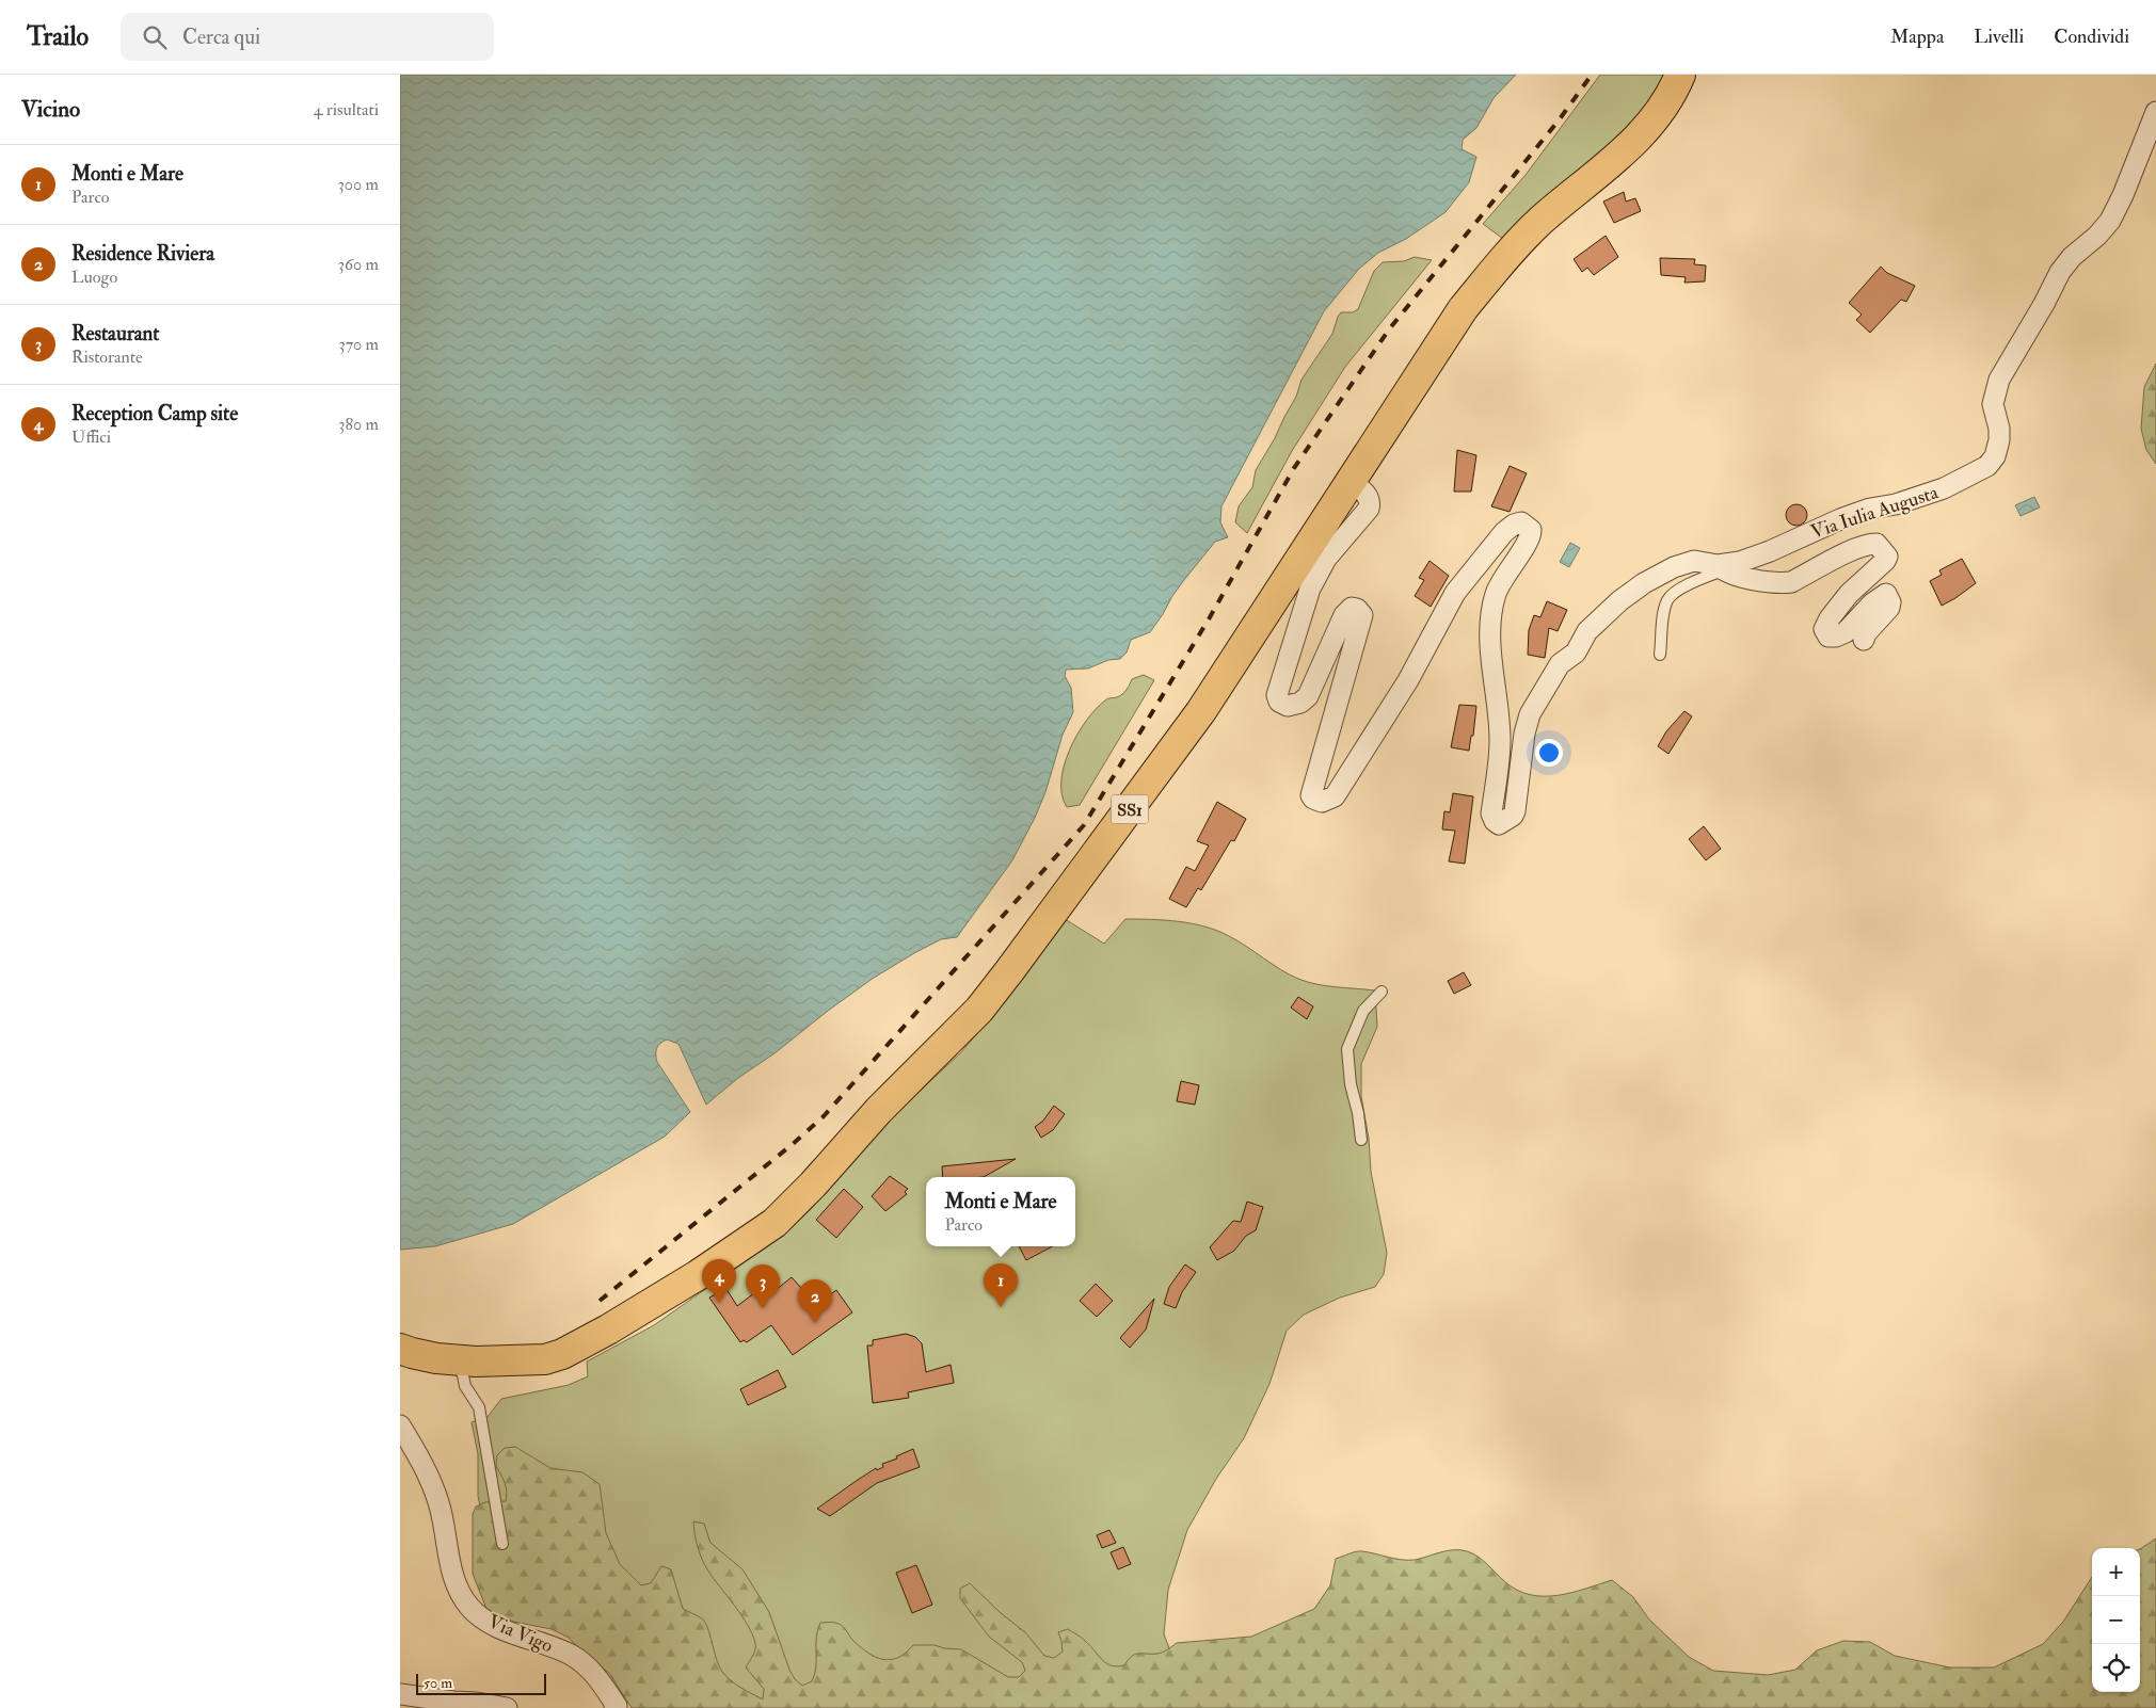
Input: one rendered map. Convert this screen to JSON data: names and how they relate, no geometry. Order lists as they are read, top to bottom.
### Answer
{
  "streets": {
    "main road": ["SS1"],
    "street": ["Via Iulia Augusta", "Via Vigo"]
  },
  "crossings": [
    ["Via Iulia Augusta", "SS1"]
  ],
  "scale_bar": "50 m",
  "page": {
    "header": "Trailo",
    "search": "Cerca qui",
    "nav": ["Mappa", "Livelli", "Condividi"],
    "heading": ["Vicino", "4 risultati"],
    "list": [
      {
        "mark": "1",
        "name": "Monti e Mare",
        "note": "Parco",
        "value": "300 m"
      },
      {
        "mark": "2",
        "name": "Residence Riviera",
        "note": "Luogo",
        "value": "360 m"
      },
      {
        "mark": "3",
        "name": "Restaurant",
        "note": "Ristorante",
        "value": "370 m"
      },
      {
        "mark": "4",
        "name": "Reception Camp site",
        "note": "Uffici",
        "value": "380 m"
      }
    ],
    "popup": ["Monti e Mare", "Parco"],
    "pins": [
      "4",
      "1",
      "3",
      "2"
    ],
    "map_buttons": ["+", "−"],
    "scale": "50 m"
  }
}
